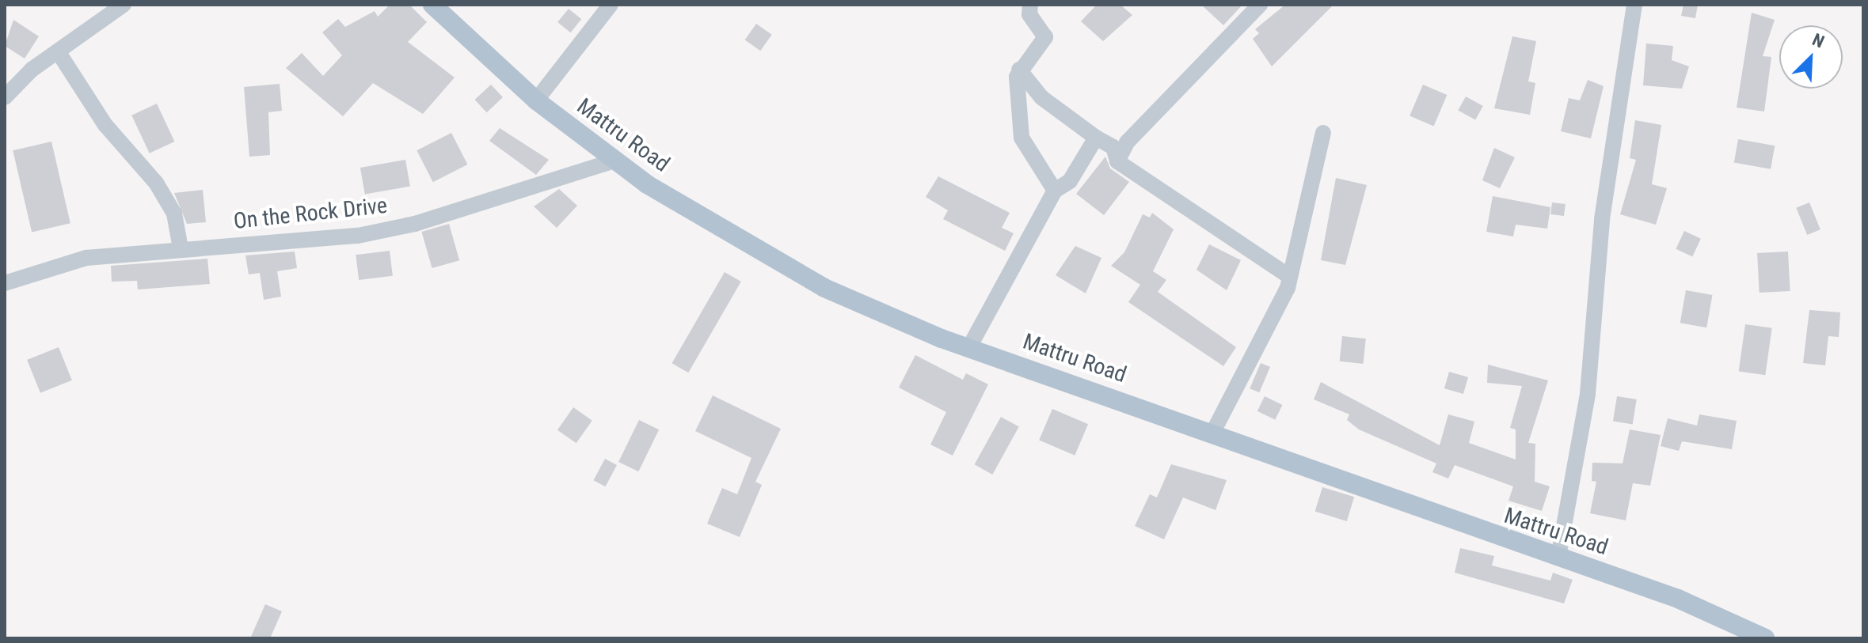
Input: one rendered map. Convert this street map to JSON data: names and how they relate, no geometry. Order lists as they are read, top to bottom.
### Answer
{
  "streets": {
    "main road": ["Mattru Road"],
    "street": ["On the Rock Drive"]
  },
  "crossings": [
    ["Mattru Road", "On the Rock Drive"]
  ],
  "north": "top right"
}
